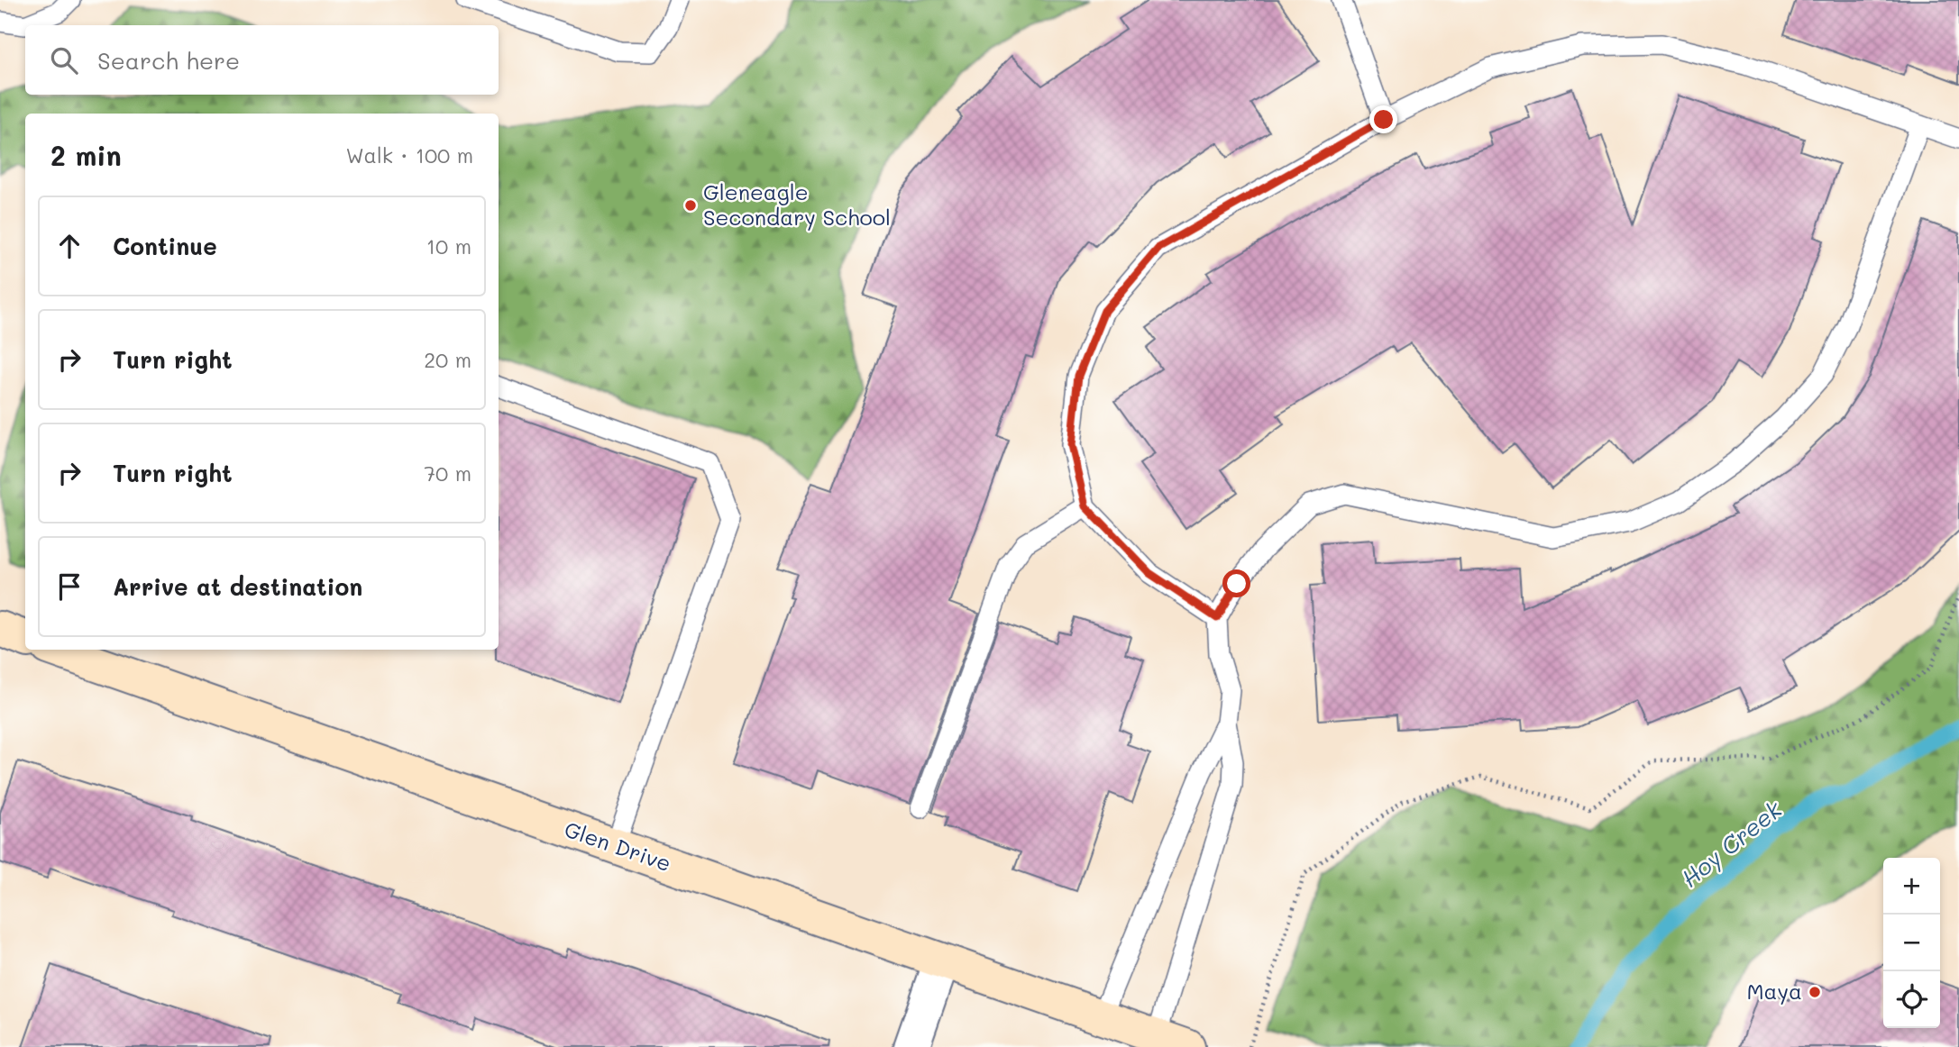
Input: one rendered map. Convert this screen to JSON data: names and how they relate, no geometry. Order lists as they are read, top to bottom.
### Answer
{
  "streets": {
    "street": ["Glen Drive"]
  },
  "water": ["Hoy Creek"],
  "places": ["Gleneagle Secondary School", "Maya"],
  "page": {
    "search": "Search here",
    "heading": ["2 min", "Walk · 100 m"],
    "list": [
      ["Continue", "10 m"],
      ["Turn right", "20 m"],
      ["Turn right", "70 m"],
      "Arrive at destination"
    ],
    "map_buttons": ["+", "−"]
  }
}
